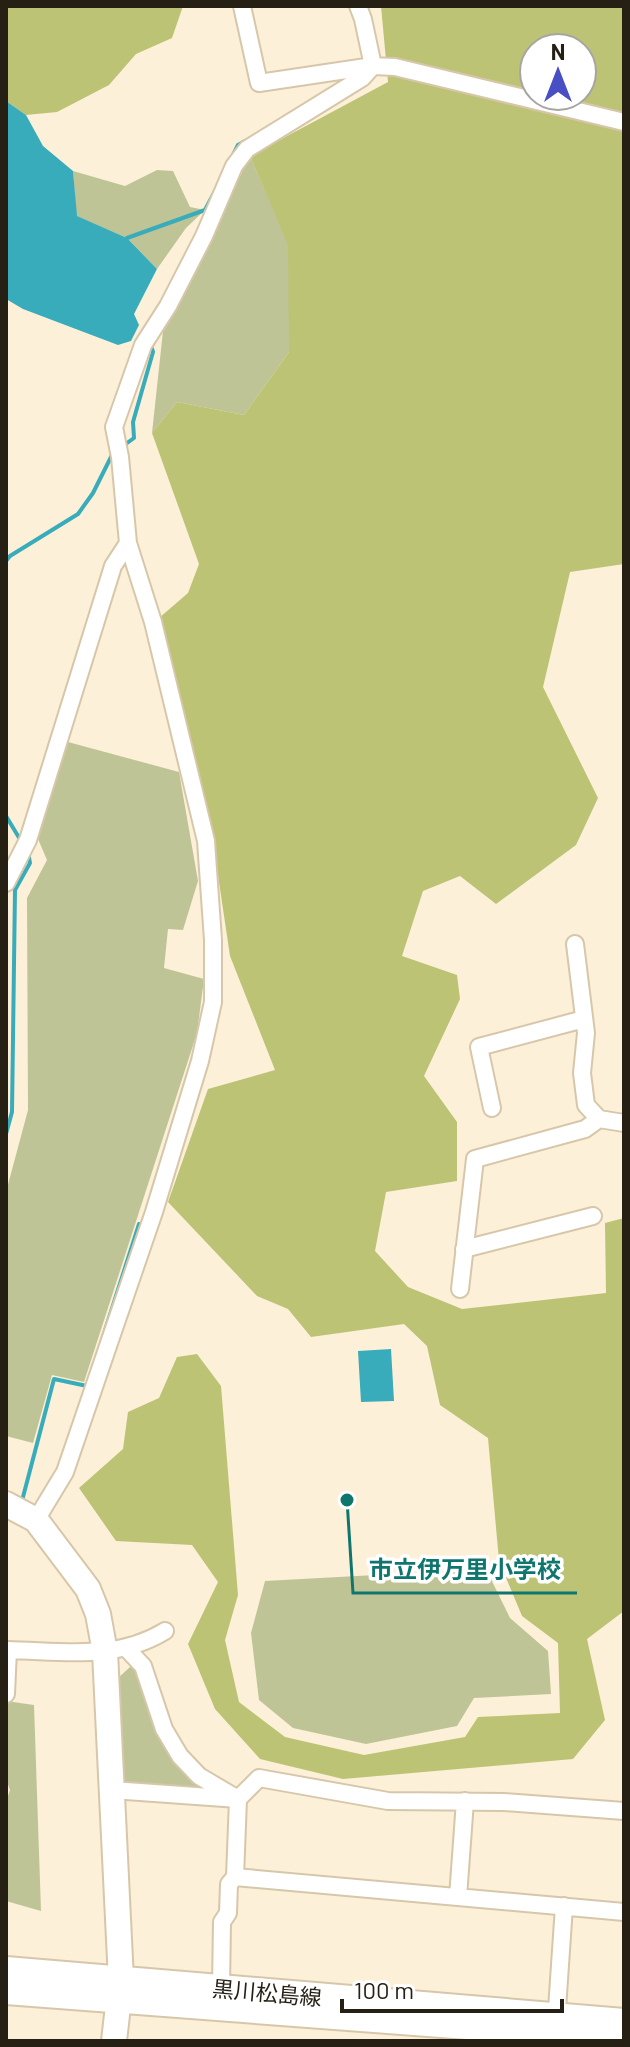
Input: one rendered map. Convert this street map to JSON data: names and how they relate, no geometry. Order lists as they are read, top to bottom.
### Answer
{
  "streets": {
    "main road": ["黒川松島線"]
  },
  "places": ["市立伊万里小学校"],
  "scale_bar": "100 m",
  "north": "top"
}
